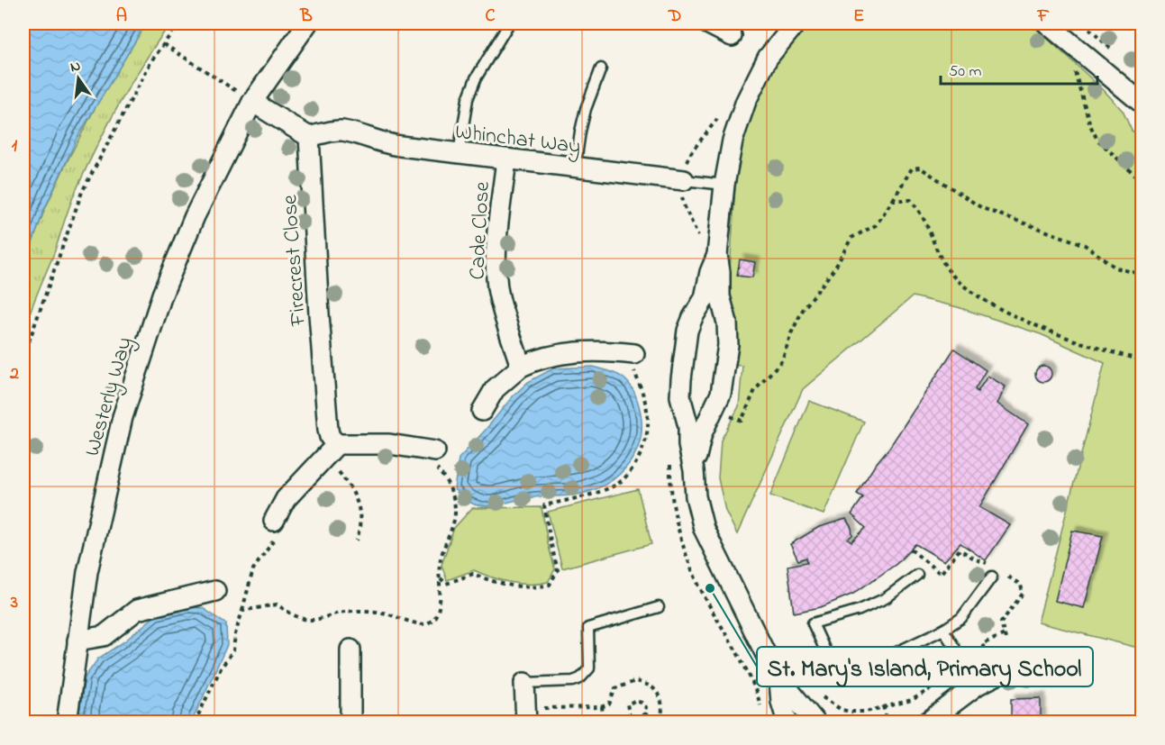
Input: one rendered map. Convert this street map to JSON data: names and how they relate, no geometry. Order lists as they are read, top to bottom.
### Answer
{
  "streets": {
    "street": [
      "Whinchat Way",
      "Cade Close",
      "Firecrest Close",
      "Westerly Way"
    ]
  },
  "crossings": [
    ["Whinchat Way", "Cade Close"],
    ["Whinchat Way", "Firecrest Close"]
  ],
  "places": ["St. Mary's Island, Primary School"],
  "scale_bar": "50 m",
  "north": "top",
  "grid": {
    "columns": [
      "A",
      "B",
      "C",
      "D",
      "E",
      "F"
    ],
    "rows": ["1", "2", "3"]
  }
}
